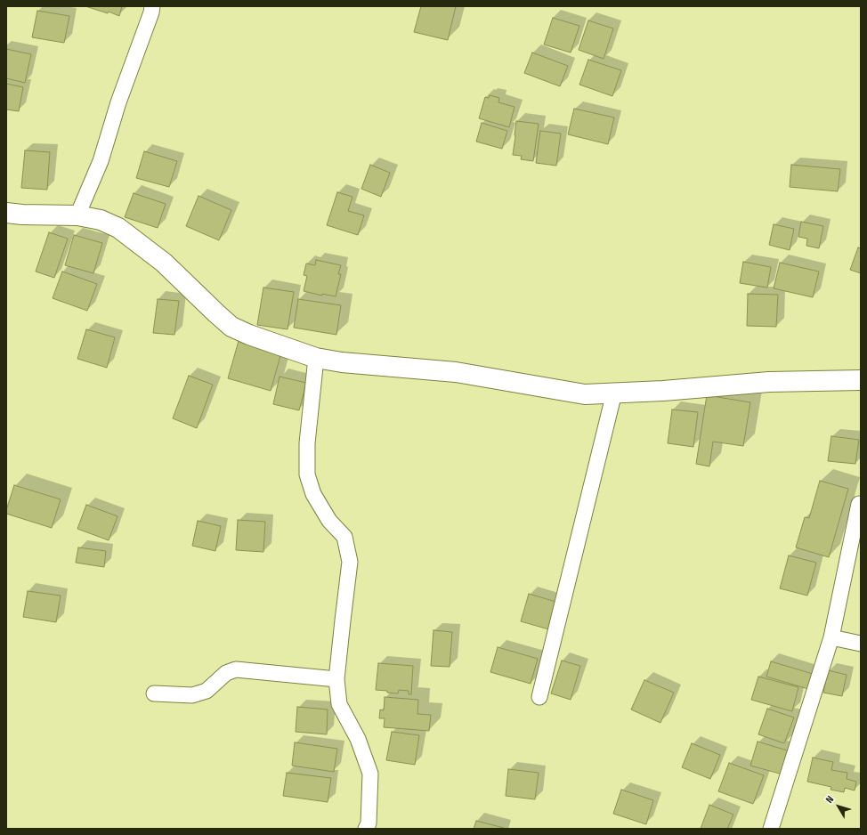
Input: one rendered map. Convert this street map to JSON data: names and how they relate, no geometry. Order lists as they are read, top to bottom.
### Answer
{
  "north": "top left"
}
